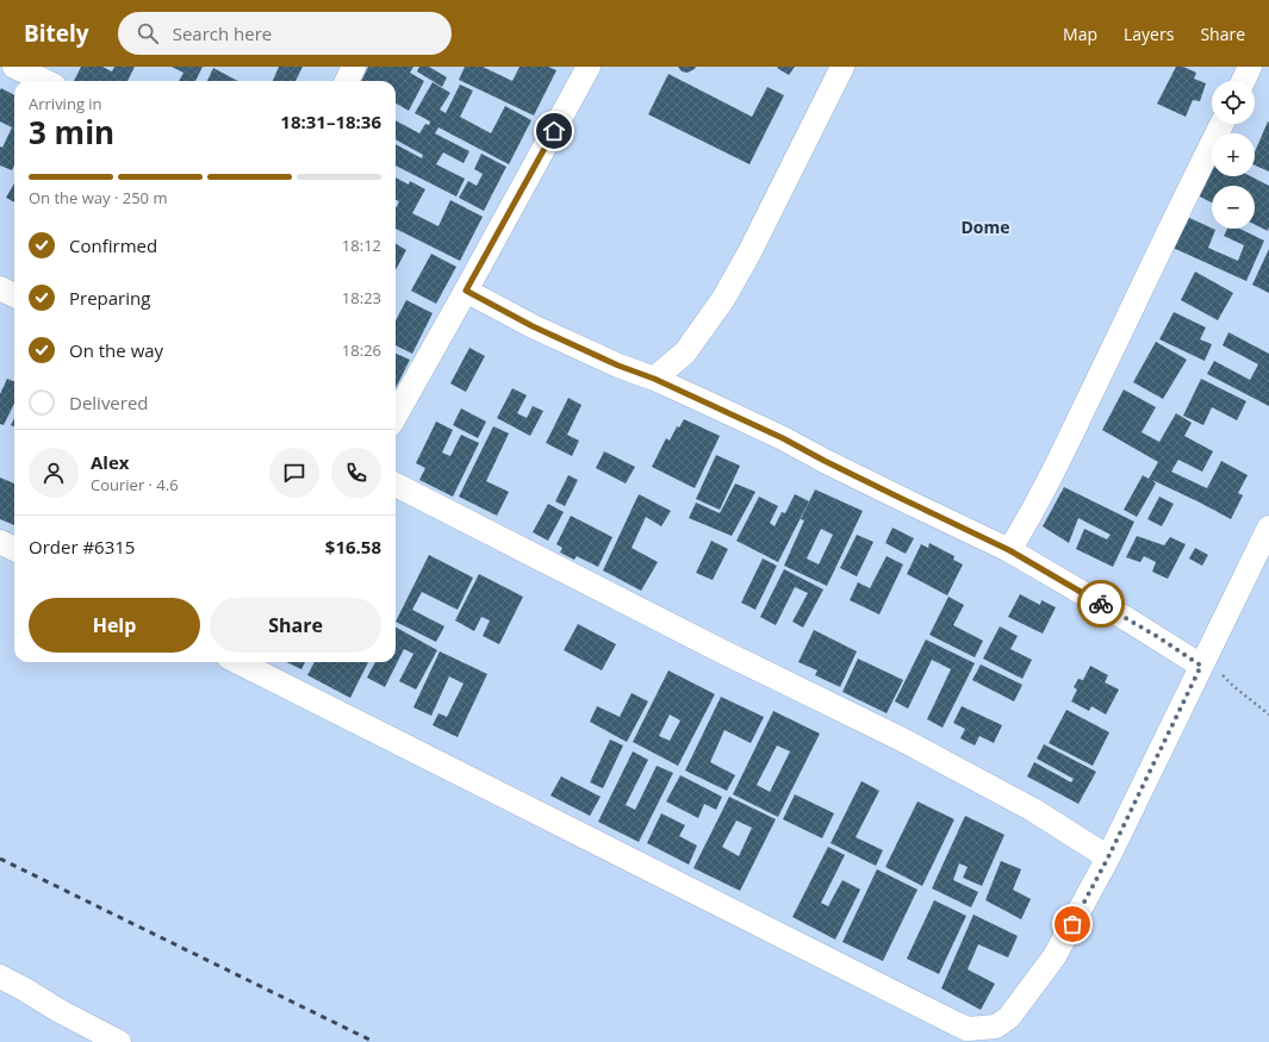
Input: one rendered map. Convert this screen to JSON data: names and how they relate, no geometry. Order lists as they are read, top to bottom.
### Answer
{
  "districts": ["Dome"],
  "page": {
    "header": "Bitely",
    "search": "Search here",
    "nav": ["Map", "Layers", "Share"],
    "map_buttons": ["+", "−"],
    "heading": ["3 min", "Arriving in", "18:31–18:36"],
    "panel": [
      "Alex",
      "Courier · 4.6",
      "Order #6315",
      "$16.58"
    ],
    "bar": "On the way · 250 m",
    "list": [
      ["Confirmed", "18:12"],
      ["Preparing", "18:23"],
      ["On the way", "18:26"],
      "Delivered"
    ],
    "buttons": ["Help", "Share"]
  }
}
